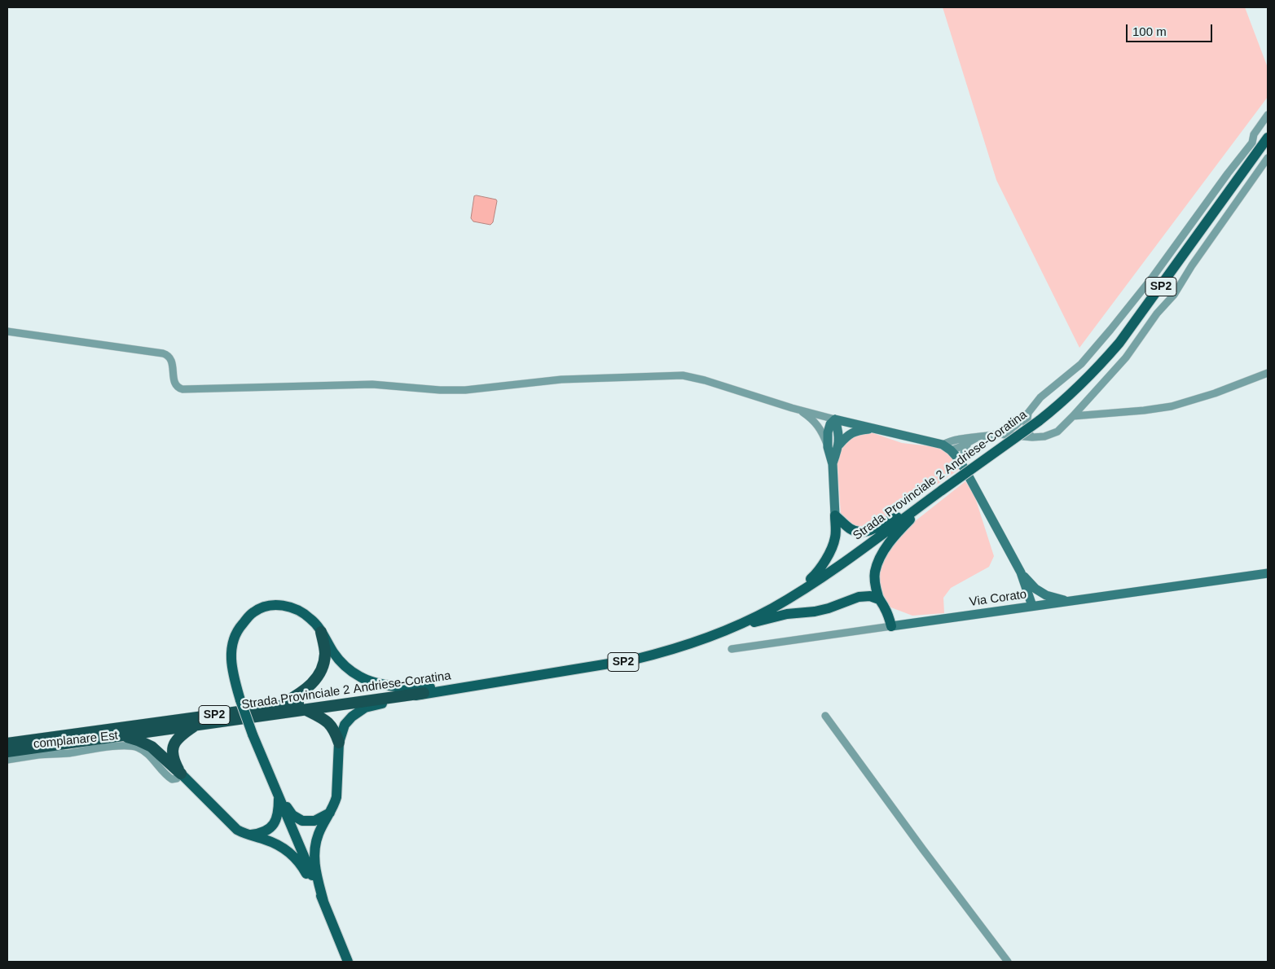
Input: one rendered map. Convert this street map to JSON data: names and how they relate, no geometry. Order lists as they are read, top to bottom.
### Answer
{
  "streets": {
    "highway": ["SP2", "Strada Provinciale 2 Andriese-Coratina"],
    "main road": ["Via Corato"],
    "street": ["complanare Est"]
  },
  "scale_bar": "100 m"
}
